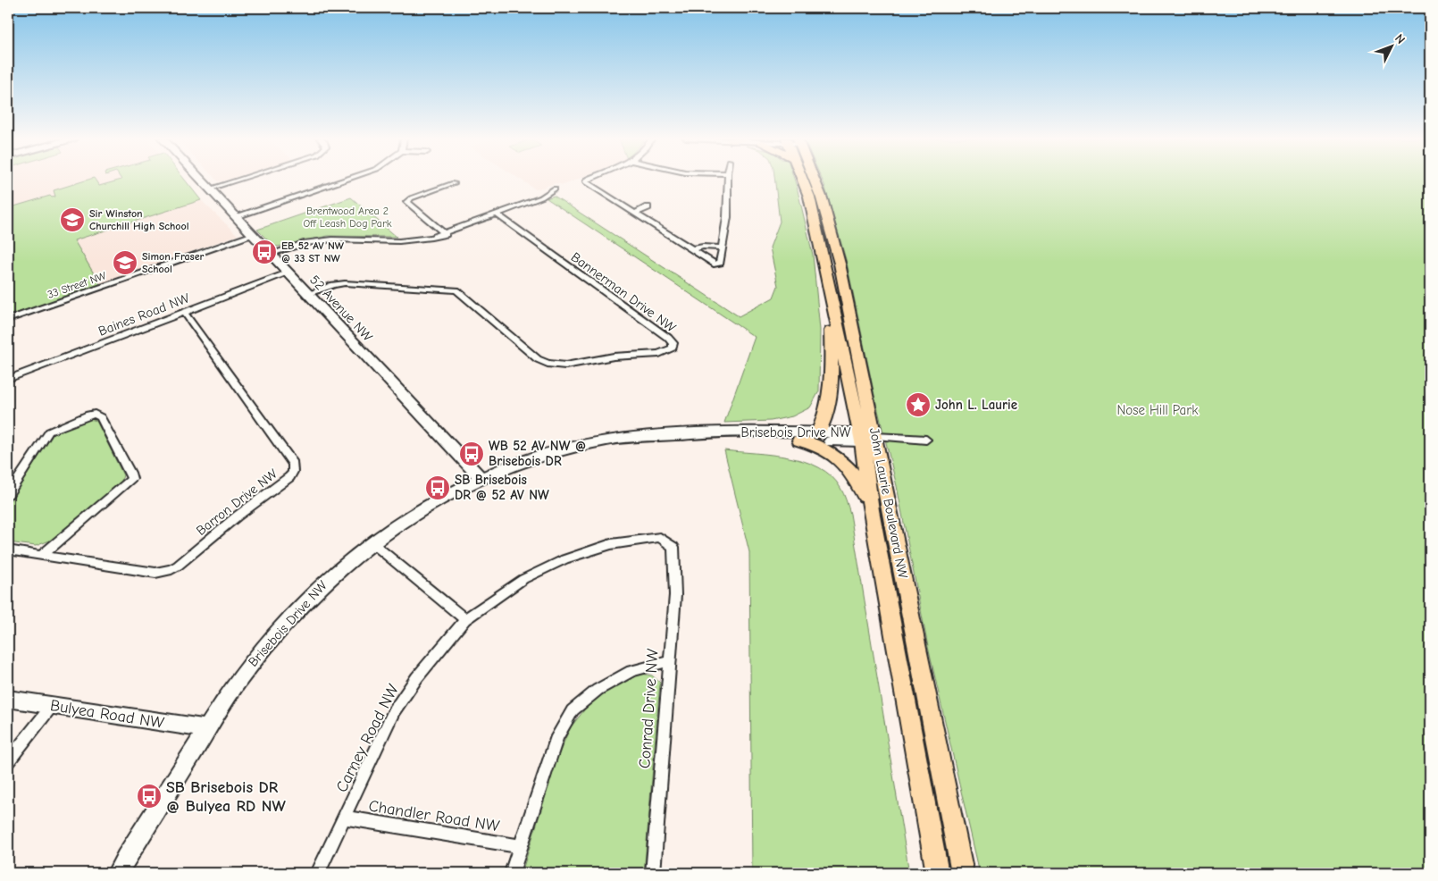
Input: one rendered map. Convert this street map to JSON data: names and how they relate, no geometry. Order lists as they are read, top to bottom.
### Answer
{
  "streets": {
    "main road": ["John Laurie Boulevard NW"],
    "street": [
      "33 Street NW",
      "Bannerman Drive NW",
      "52 Avenue NW",
      "Baines Road NW",
      "Brisebois Drive NW",
      "Barron Drive NW",
      "Conrad Drive NW",
      "Bulyea Road NW",
      "Carney Road NW",
      "Chandler Road NW"
    ]
  },
  "crossings": [
    ["33 Street NW", "52 Avenue NW"],
    ["Bannerman Drive NW", "52 Avenue NW"],
    ["52 Avenue NW", "Baines Road NW"],
    ["52 Avenue NW", "Brisebois Drive NW"],
    ["Baines Road NW", "Barron Drive NW"],
    ["Brisebois Drive NW", "John Laurie Boulevard NW"],
    ["Brisebois Drive NW", "Bulyea Road NW"],
    ["Conrad Drive NW", "Carney Road NW"],
    ["Carney Road NW", "Chandler Road NW"]
  ],
  "parks": ["Brentwood Area 2 Off Leash Dog Park", "Nose Hill Park"],
  "places": {
    "school or university": ["Sir Winston Churchill High School", "Simon Fraser School"],
    "bus stop": [
      "EB 52 AV NW @ 33 ST NW",
      "WB 52 AV NW @ Brisebois DR",
      "SB Brisebois DR @ 52 AV NW",
      "SB Brisebois DR @ Bulyea RD NW"
    ],
    "place": ["John L. Laurie"]
  },
  "north": "top right"
}
